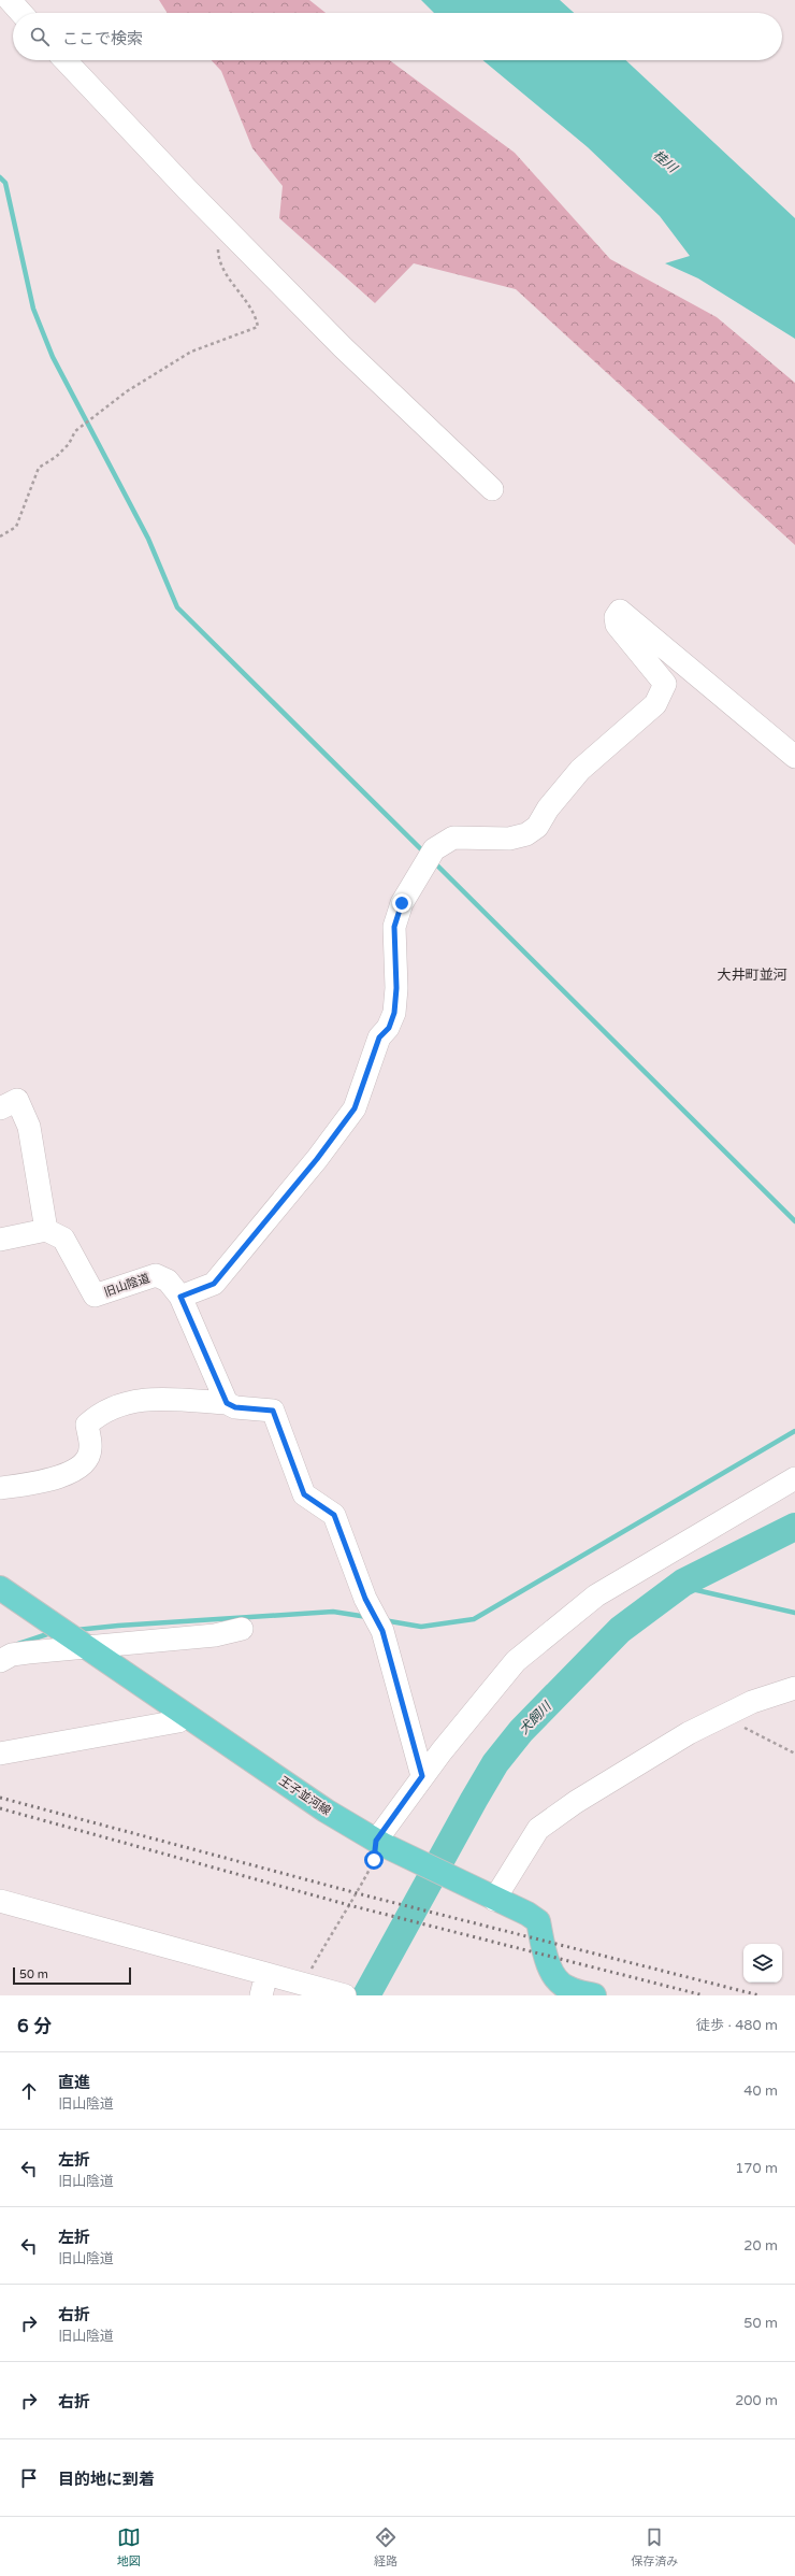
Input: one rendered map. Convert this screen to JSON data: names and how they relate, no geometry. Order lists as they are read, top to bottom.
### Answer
{
  "streets": {
    "main road": ["王子並河線"],
    "street": ["旧山陰道"]
  },
  "districts": ["大井町並河"],
  "water": ["桂川", "犬飼川"],
  "scale_bar": "50 m",
  "page": {
    "search": "ここで検索",
    "scale": "50 m",
    "heading": ["6 分", "徒歩 · 480 m"],
    "list": [
      ["直進", "旧山陰道", "40 m"],
      ["左折", "旧山陰道", "170 m"],
      ["左折", "旧山陰道", "20 m"],
      ["右折", "旧山陰道", "50 m"],
      ["右折", "200 m"],
      "目的地に到着"
    ],
    "nav": ["地図", "経路", "保存済み"]
  }
}
